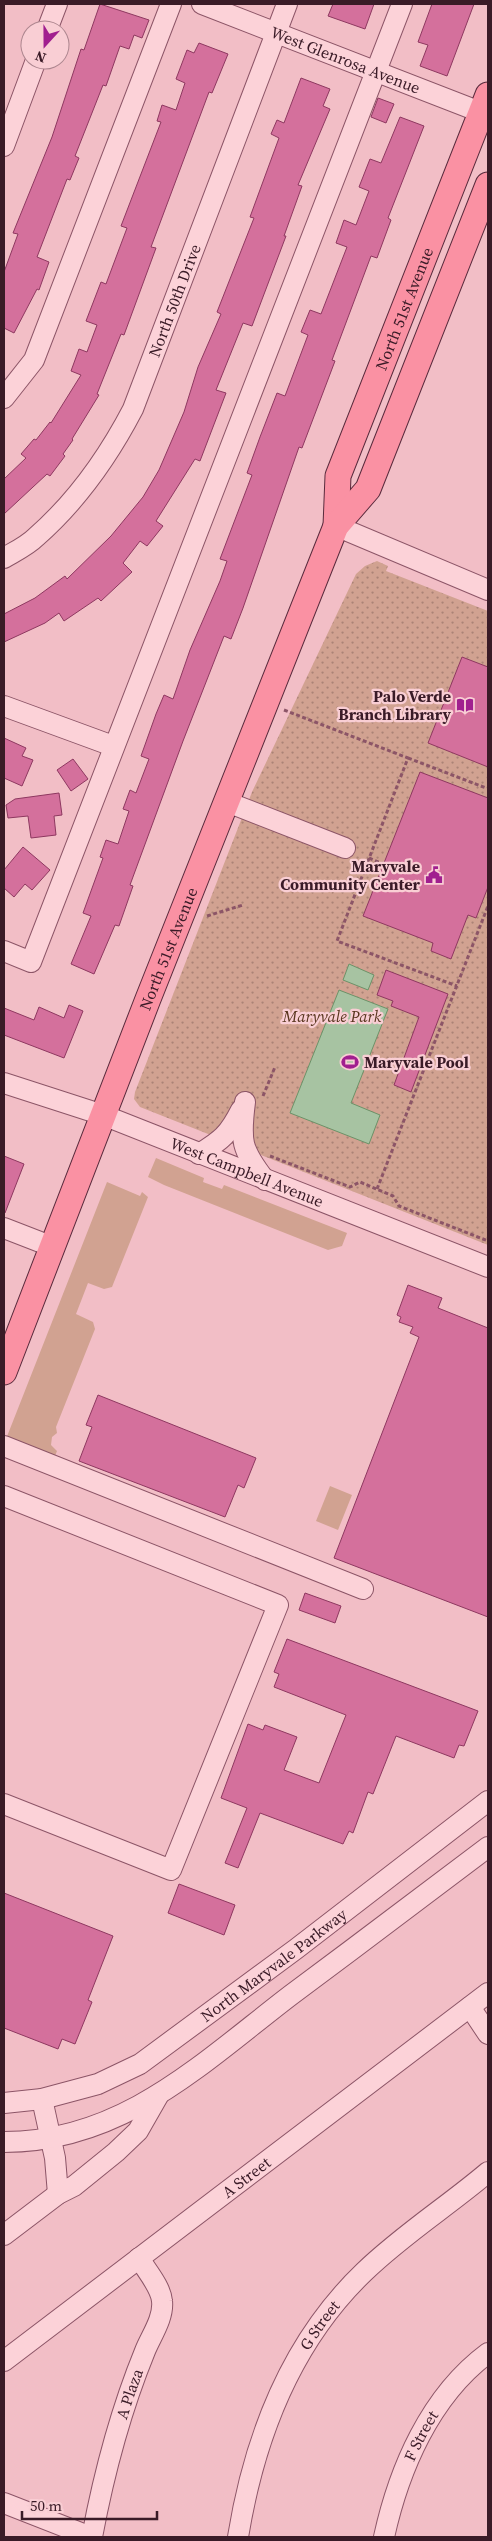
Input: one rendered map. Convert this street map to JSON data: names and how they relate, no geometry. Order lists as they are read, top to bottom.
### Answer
{
  "streets": {
    "main road": ["North 51st Avenue"],
    "street": [
      "West Glenrosa Avenue",
      "North 50th Drive",
      "West Campbell Avenue",
      "North Maryvale Parkway",
      "A Street",
      "G Street",
      "A Plaza",
      "F Street"
    ]
  },
  "crossings": [
    ["West Glenrosa Avenue", "North 50th Drive"],
    ["West Glenrosa Avenue", "North 51st Avenue"],
    ["North 51st Avenue", "West Campbell Avenue"],
    ["A Street", "A Plaza"]
  ],
  "parks": ["Maryvale Park"],
  "places": {
    "library": ["Palo Verde Branch Library"],
    "public building": ["Maryvale Community Center"],
    "sports": ["Maryvale Pool"]
  },
  "scale_bar": "50 m",
  "north": "bottom"
}
